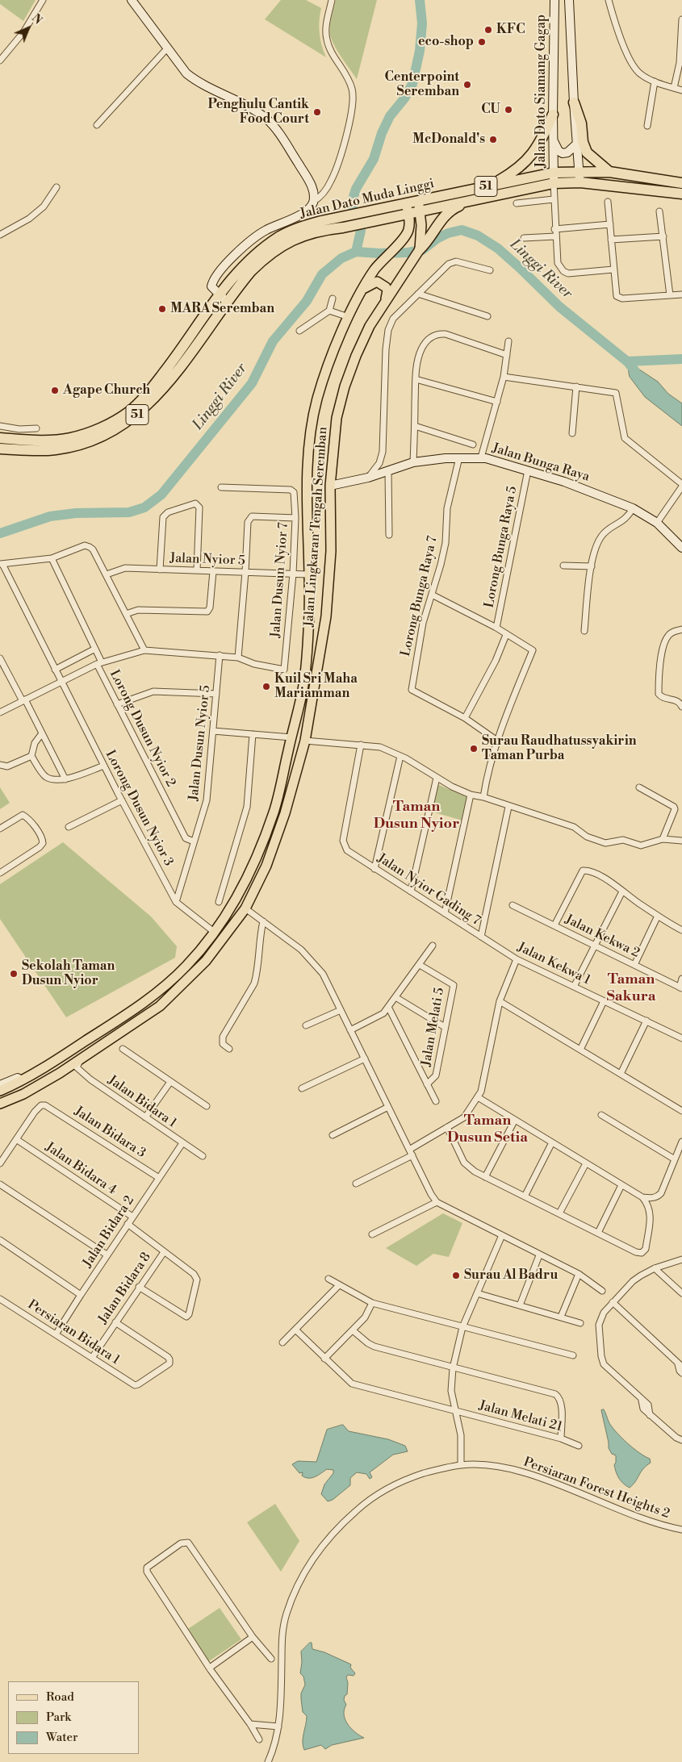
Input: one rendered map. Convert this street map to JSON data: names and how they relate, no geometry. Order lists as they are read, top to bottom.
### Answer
{
  "streets": {
    "highway": ["51", "Jalan Dato Muda Linggi"],
    "main road": ["Jalan Lingkaran Tengah Seremban"],
    "street": [
      "Jalan Dato Siamang Gagap",
      "Jalan Bunga Raya",
      "Lorong Bunga Raya 5",
      "Jalan Nyior 5",
      "Jalan Dusun Nyior 7",
      "Lorong Bunga Raya 7",
      "Lorong Dusun Nyior 2",
      "Jalan Dusun Nyior 5",
      "Lorong Dusun Nyior 3",
      "Jalan Nyior Gading 7",
      "Jalan Kekwa 2",
      "Jalan Kekwa 1",
      "Jalan Melati 5",
      "Jalan Bidara 1",
      "Jalan Bidara 3",
      "Jalan Bidara 4",
      "Jalan Bidara 2",
      "Jalan Bidara 8",
      "Persiaran Bidara 1",
      "Jalan Melati 21",
      "Persiaran Forest Heights 2"
    ]
  },
  "crossings": [
    ["Jalan Dato Siamang Gagap", "Jalan Dato Muda Linggi"],
    ["Jalan Dato Muda Linggi", "Jalan Lingkaran Tengah Seremban"],
    ["Jalan Bunga Raya", "Jalan Lingkaran Tengah Seremban"],
    ["Jalan Bunga Raya", "Lorong Bunga Raya 5"],
    ["Jalan Bunga Raya", "Lorong Bunga Raya 7"],
    ["Jalan Lingkaran Tengah Seremban", "Jalan Nyior 5"],
    ["Jalan Lingkaran Tengah Seremban", "Lorong Dusun Nyior 3"],
    ["Jalan Lingkaran Tengah Seremban", "Jalan Bidara 1"],
    ["Jalan Nyior 5", "Jalan Dusun Nyior 7"],
    ["Lorong Dusun Nyior 2", "Jalan Dusun Nyior 5"],
    ["Jalan Dusun Nyior 5", "Lorong Dusun Nyior 3"],
    ["Jalan Nyior Gading 7", "Jalan Kekwa 1"],
    ["Jalan Bidara 1", "Jalan Bidara 2"],
    ["Jalan Bidara 3", "Jalan Bidara 4"],
    ["Jalan Bidara 3", "Jalan Bidara 2"],
    ["Jalan Bidara 4", "Jalan Bidara 2"],
    ["Jalan Bidara 2", "Persiaran Bidara 1"],
    ["Jalan Bidara 8", "Persiaran Bidara 1"]
  ],
  "districts": ["Taman Dusun Nyior", "Taman Sakura", "Taman Dusun Setia"],
  "water": ["Linggi River"],
  "places": [
    "KFC",
    "eco-shop",
    "Centerpoint Seremban",
    "CU",
    "Penghulu Cantik Food Court",
    "McDonald's",
    "MARA Seremban",
    "Agape Church",
    "Kuil Sri Maha Mariamman",
    "Surau Raudhatussyakirin Taman Purba",
    "Sekolah Taman Dusun Nyior",
    "Surau Al Badru"
  ],
  "legend": ["Road", "Park", "Water"],
  "north": "top right"
}
